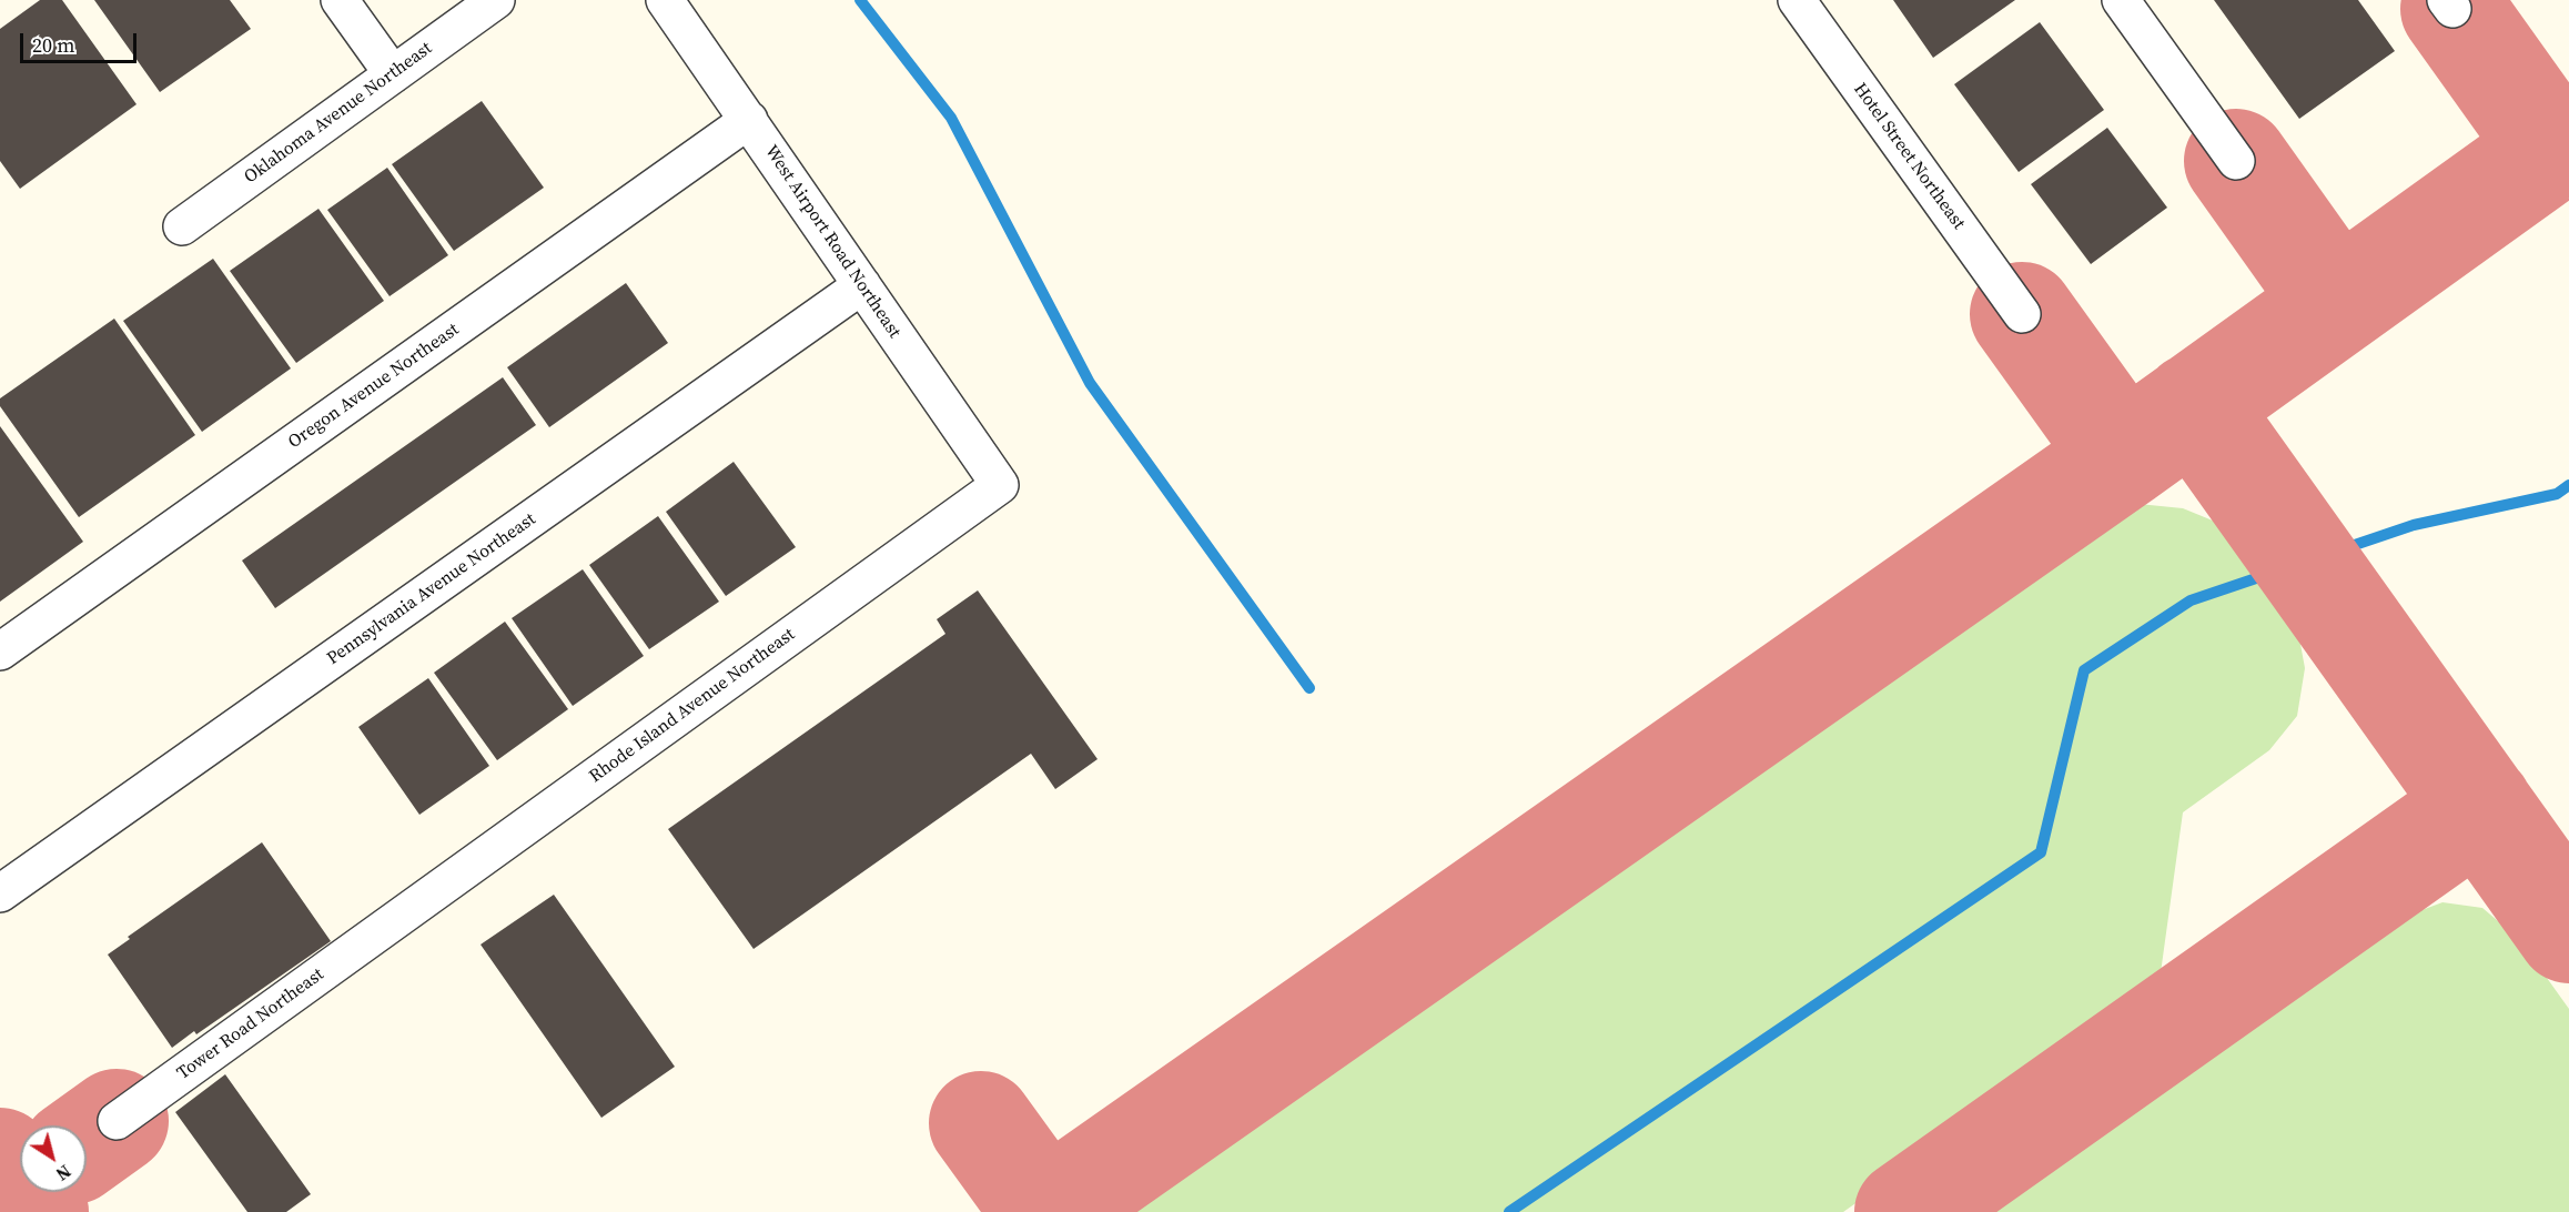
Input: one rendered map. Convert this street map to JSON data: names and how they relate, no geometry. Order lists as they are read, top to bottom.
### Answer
{
  "streets": {
    "lane": [
      "Oklahoma Avenue Northeast",
      "Hotel Street Northeast",
      "West Airport Road Northeast",
      "Oregon Avenue Northeast",
      "Pennsylvania Avenue Northeast",
      "Rhode Island Avenue Northeast",
      "Tower Road Northeast"
    ]
  },
  "crossings": [
    ["West Airport Road Northeast", "Oregon Avenue Northeast"],
    ["West Airport Road Northeast", "Pennsylvania Avenue Northeast"],
    ["West Airport Road Northeast", "Rhode Island Avenue Northeast"],
    ["Rhode Island Avenue Northeast", "Tower Road Northeast"]
  ],
  "scale_bar": "20 m",
  "north": "bottom right"
}
